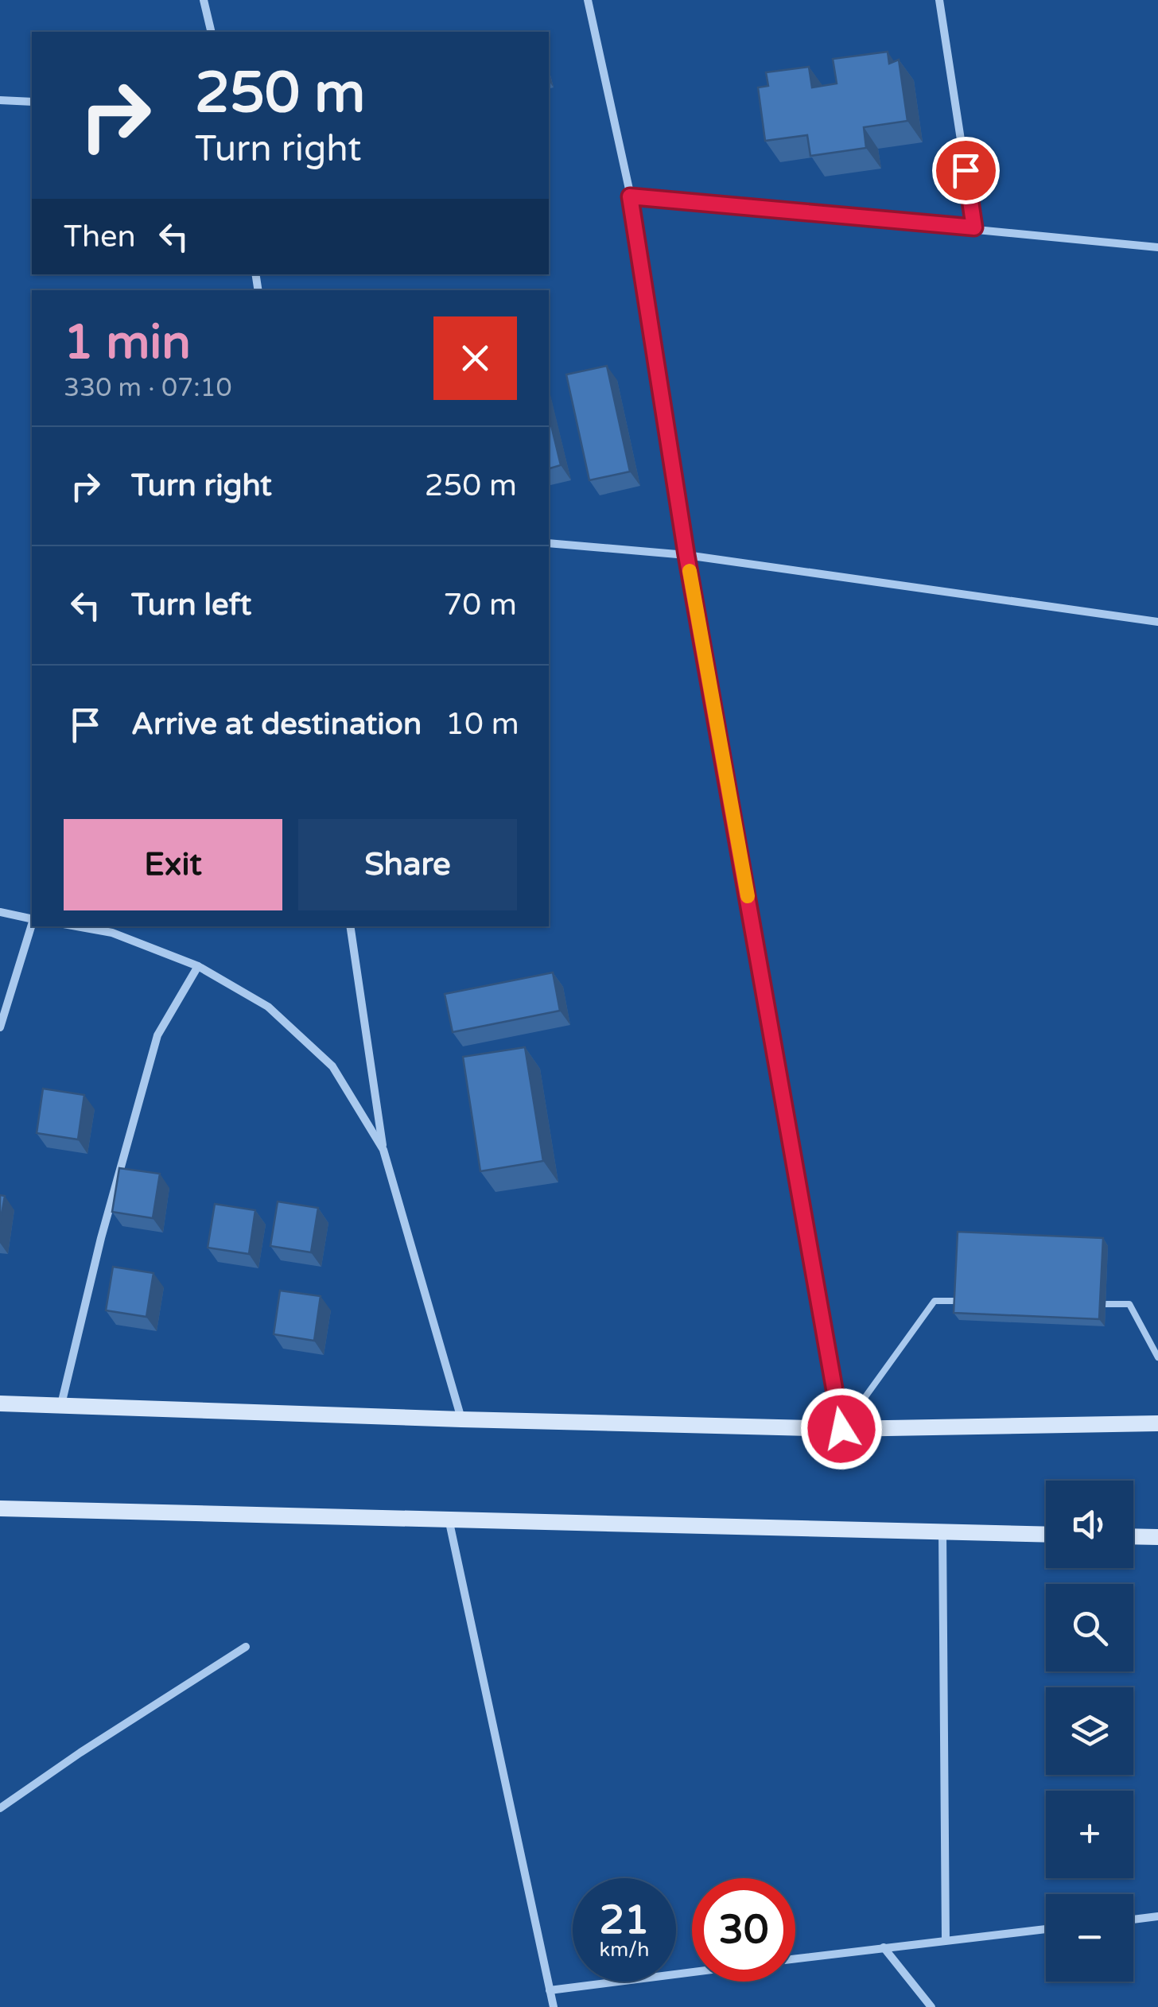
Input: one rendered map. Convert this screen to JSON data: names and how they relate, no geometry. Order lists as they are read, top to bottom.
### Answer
{
  "page": {
    "turn": ["250 m", "Turn right"],
    "then": "Then",
    "heading": ["1 min", "330 m · 07:10"],
    "list": [
      {
        "name": "Turn right",
        "value": "250 m"
      },
      {
        "name": "Turn left",
        "value": "70 m"
      },
      {
        "name": "Arrive at destination",
        "value": "10 m"
      }
    ],
    "buttons": ["Exit", "Share"],
    "map_buttons": ["+", "−"],
    "speed": "21 km/h",
    "limit": "30"
  }
}
